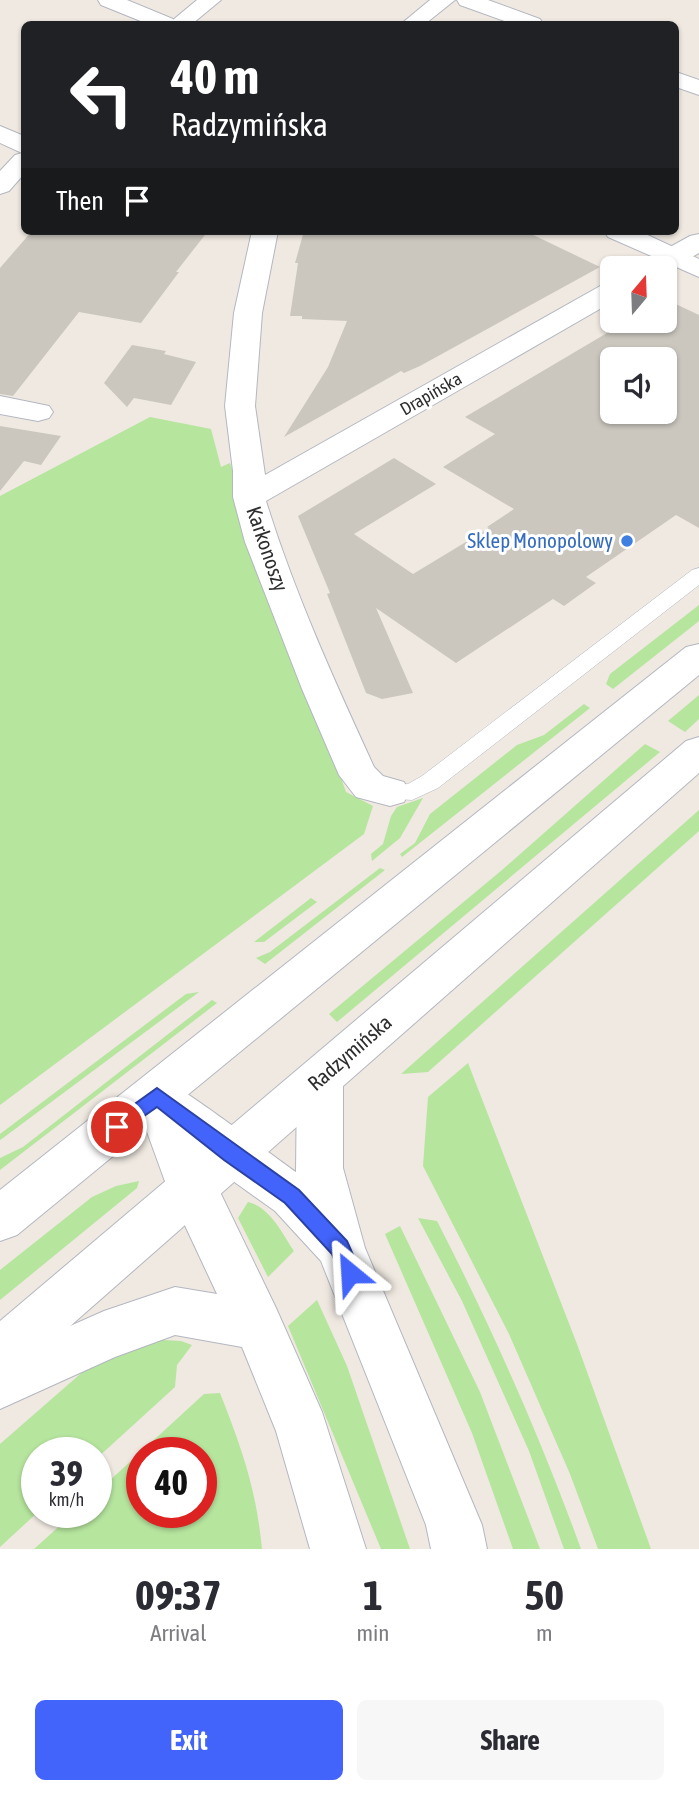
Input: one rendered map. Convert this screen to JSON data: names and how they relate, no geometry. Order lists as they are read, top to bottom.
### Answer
{
  "streets": {
    "street": ["Drapińska", "Karkonoszy", "Radzymińska"]
  },
  "crossings": [
    ["Drapińska", "Karkonoszy"]
  ],
  "places": ["Sklep Monopolowy"],
  "north": "top",
  "page": {
    "turn": ["40 m", "Radzymińska"],
    "then": "Then",
    "speed": "39 km/h",
    "limit": "40",
    "eta": [
      "09:37",
      "Arrival",
      "1",
      "min",
      "50",
      "m"
    ],
    "buttons": ["Exit", "Share"]
  }
}
